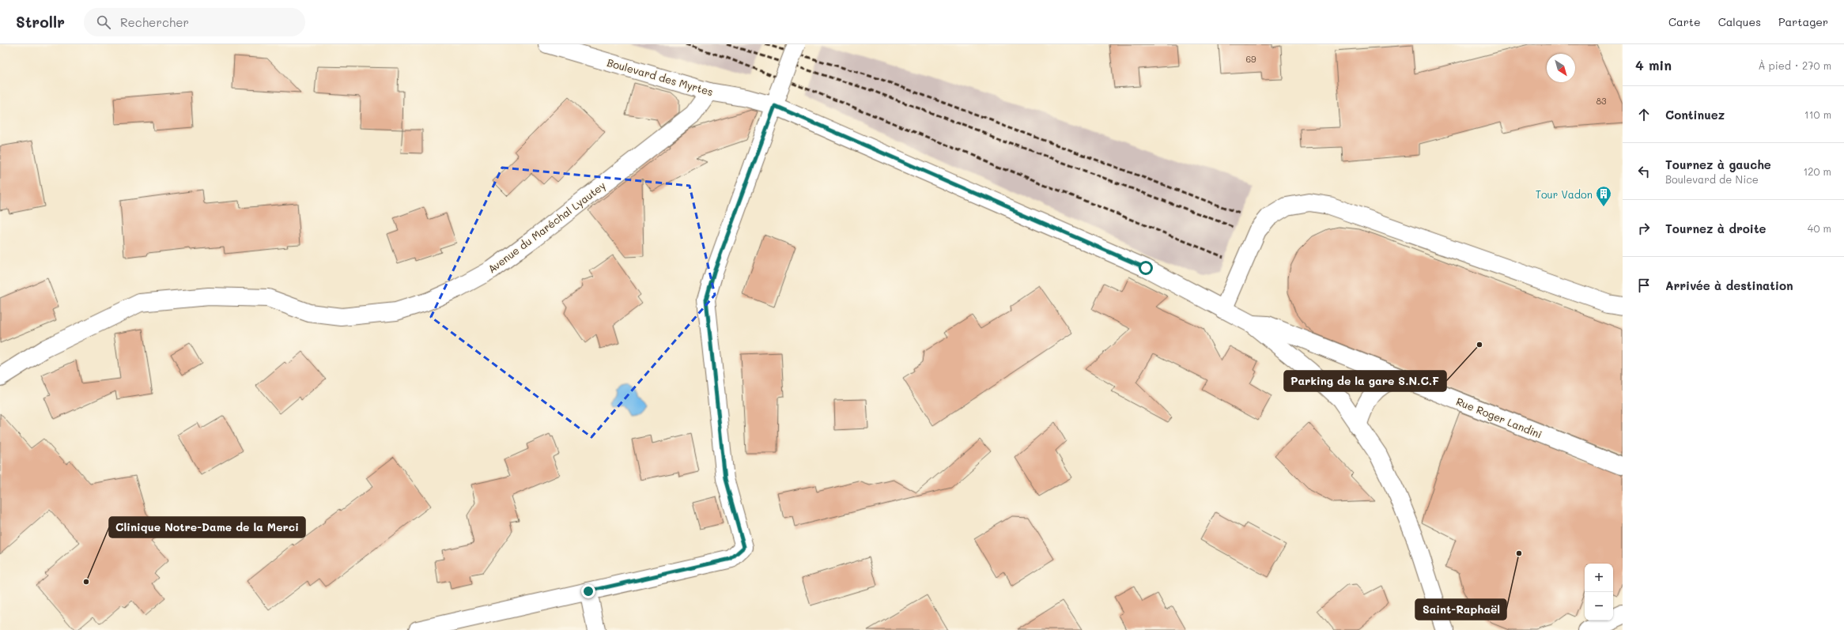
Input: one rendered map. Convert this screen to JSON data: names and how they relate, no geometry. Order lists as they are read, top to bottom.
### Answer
{
  "streets": {
    "street": ["Boulevard des Myrtes", "Avenue du Maréchal Lyautey", "Rue Roger Landini"]
  },
  "crossings": [
    ["Boulevard des Myrtes", "Avenue du Maréchal Lyautey"],
    ["Boulevard des Myrtes", "Rue Roger Landini"]
  ],
  "places": {
    "building": ["Tour Vadon"],
    "other": ["Parking de la gare S.N.C.F", "Saint-Raphaël", "Clinique Notre-Dame de la Merci"]
  },
  "house_numbers": ["69", "83"],
  "north": "bottom right",
  "page": {
    "header": "Strollr",
    "search": "Rechercher",
    "nav": ["Carte", "Calques", "Partager"],
    "heading": ["4 min", "À pied · 270 m"],
    "list": [
      ["Continuez", "110 m"],
      ["Tournez à gauche", "Boulevard de Nice", "120 m"],
      ["Tournez à droite", "40 m"],
      "Arrivée à destination"
    ],
    "map_buttons": ["+", "−"]
  }
}
